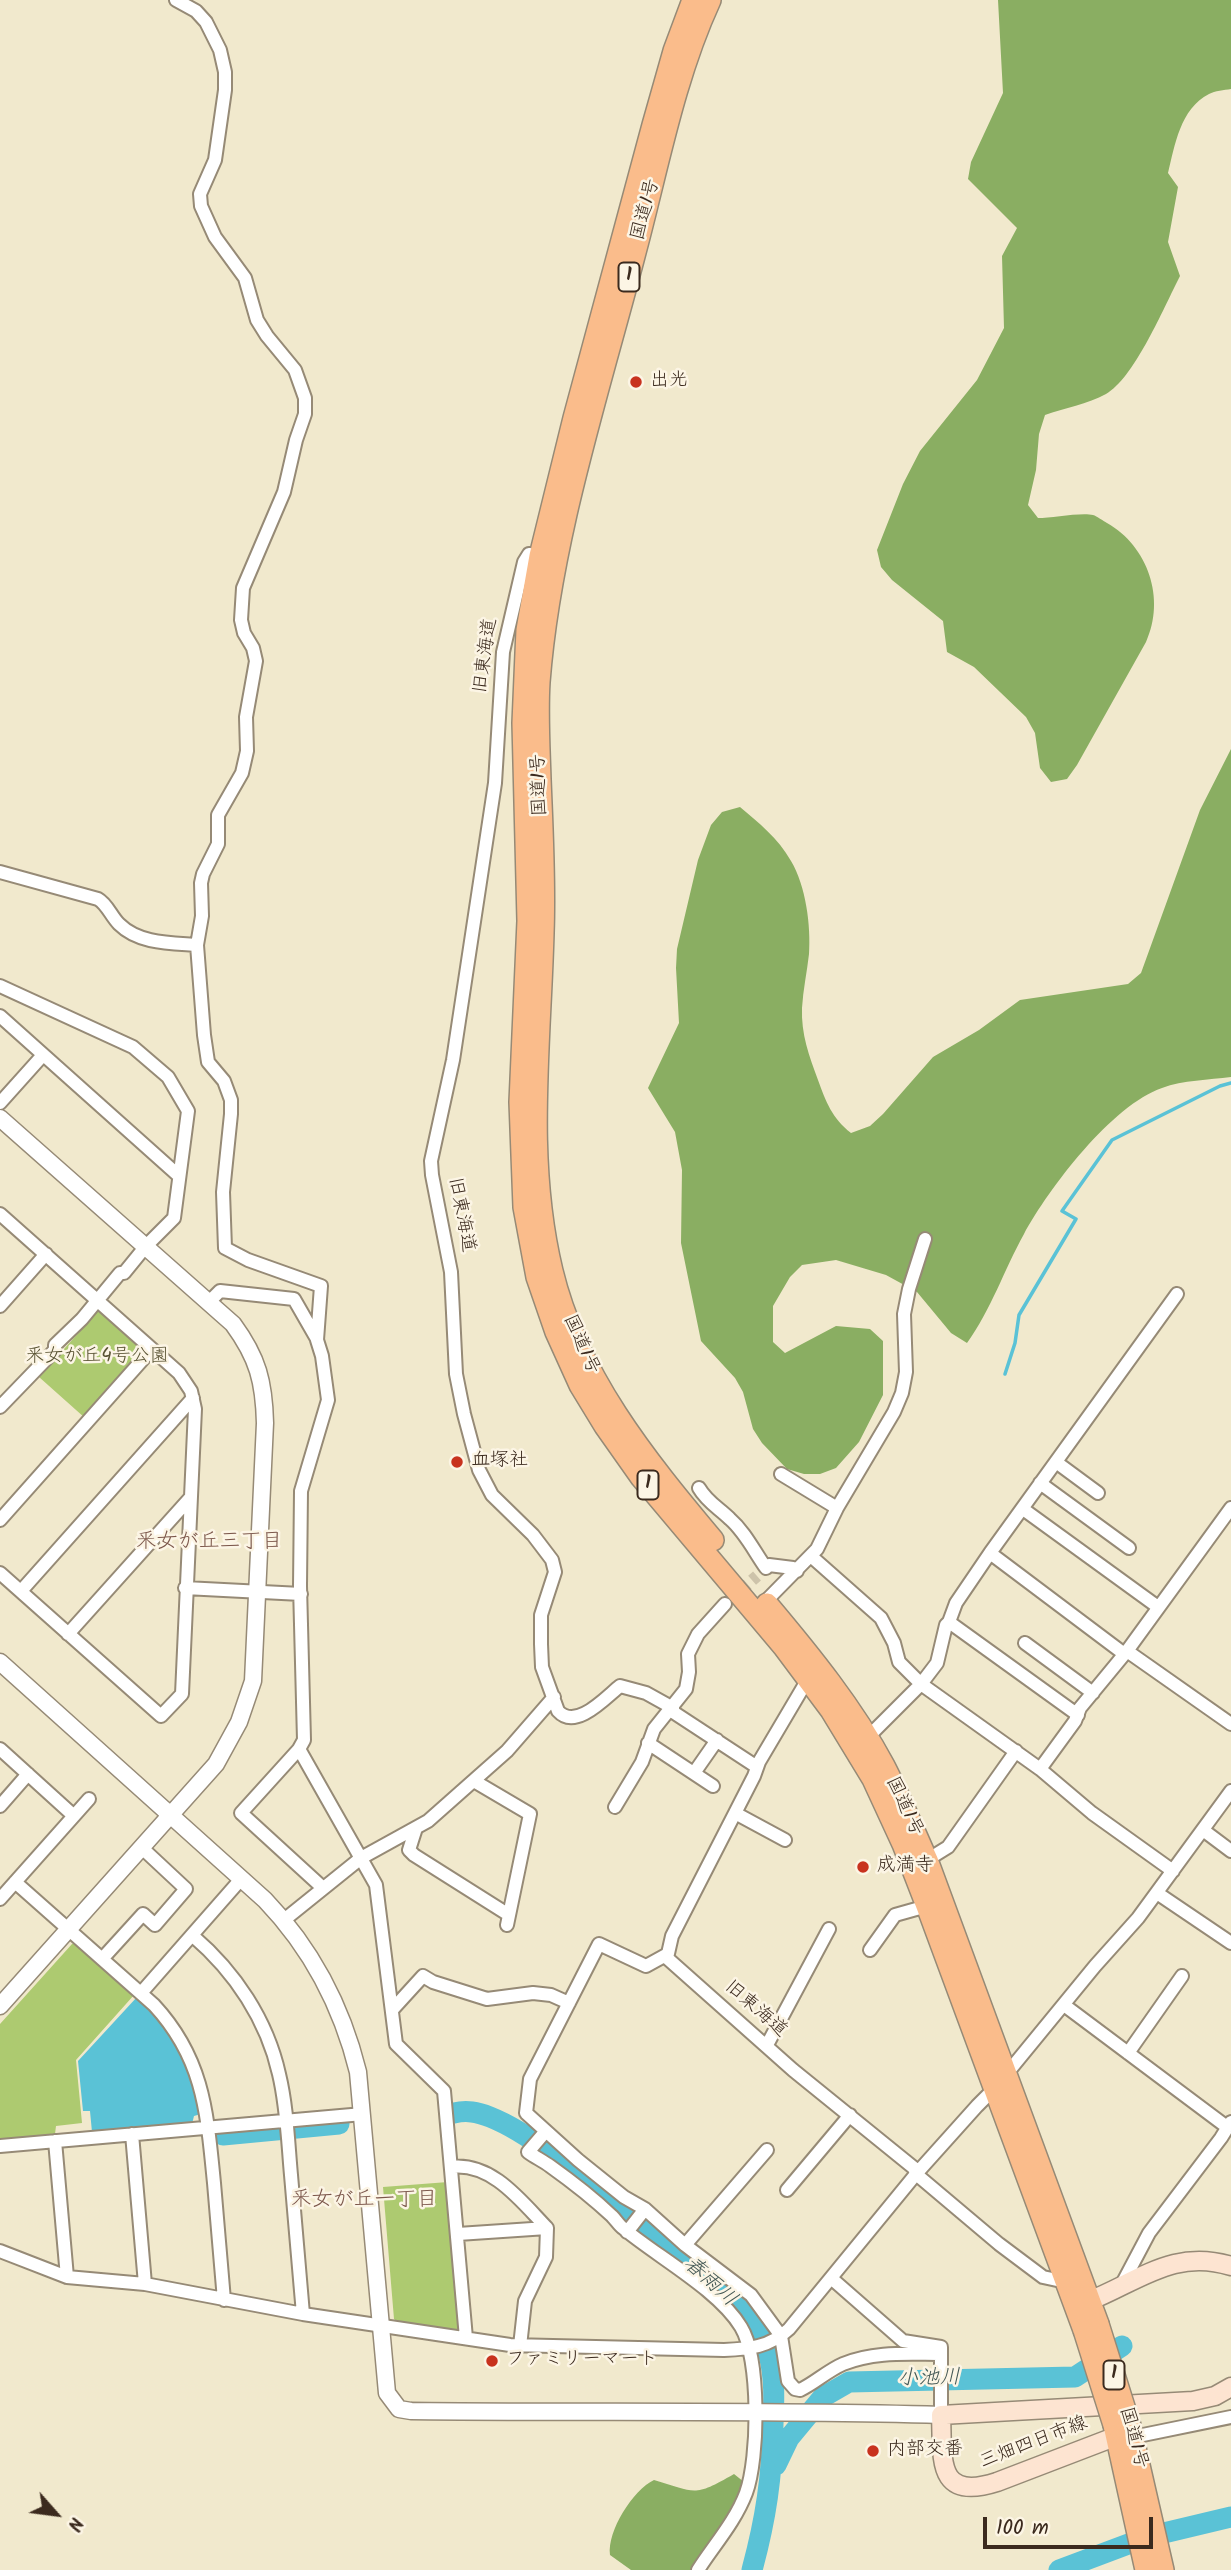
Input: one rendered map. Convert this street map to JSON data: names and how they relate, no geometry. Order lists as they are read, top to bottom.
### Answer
{
  "streets": {
    "highway": ["国道1号", "1"],
    "main road": ["三畑四日市線"],
    "street": ["旧東海道"]
  },
  "crossings": [
    ["国道1号", "旧東海道"],
    ["国道1号", "三畑四日市線"]
  ],
  "districts": ["釆女が丘三丁目", "釆女が丘一丁目"],
  "water": ["春雨川", "小池川"],
  "parks": ["釆女が丘4号公園"],
  "places": [
    "出光",
    "血塚社",
    "成満寺",
    "ファミリーマート",
    "内部交番"
  ],
  "scale_bar": "100 m",
  "north": "bottom right"
}
